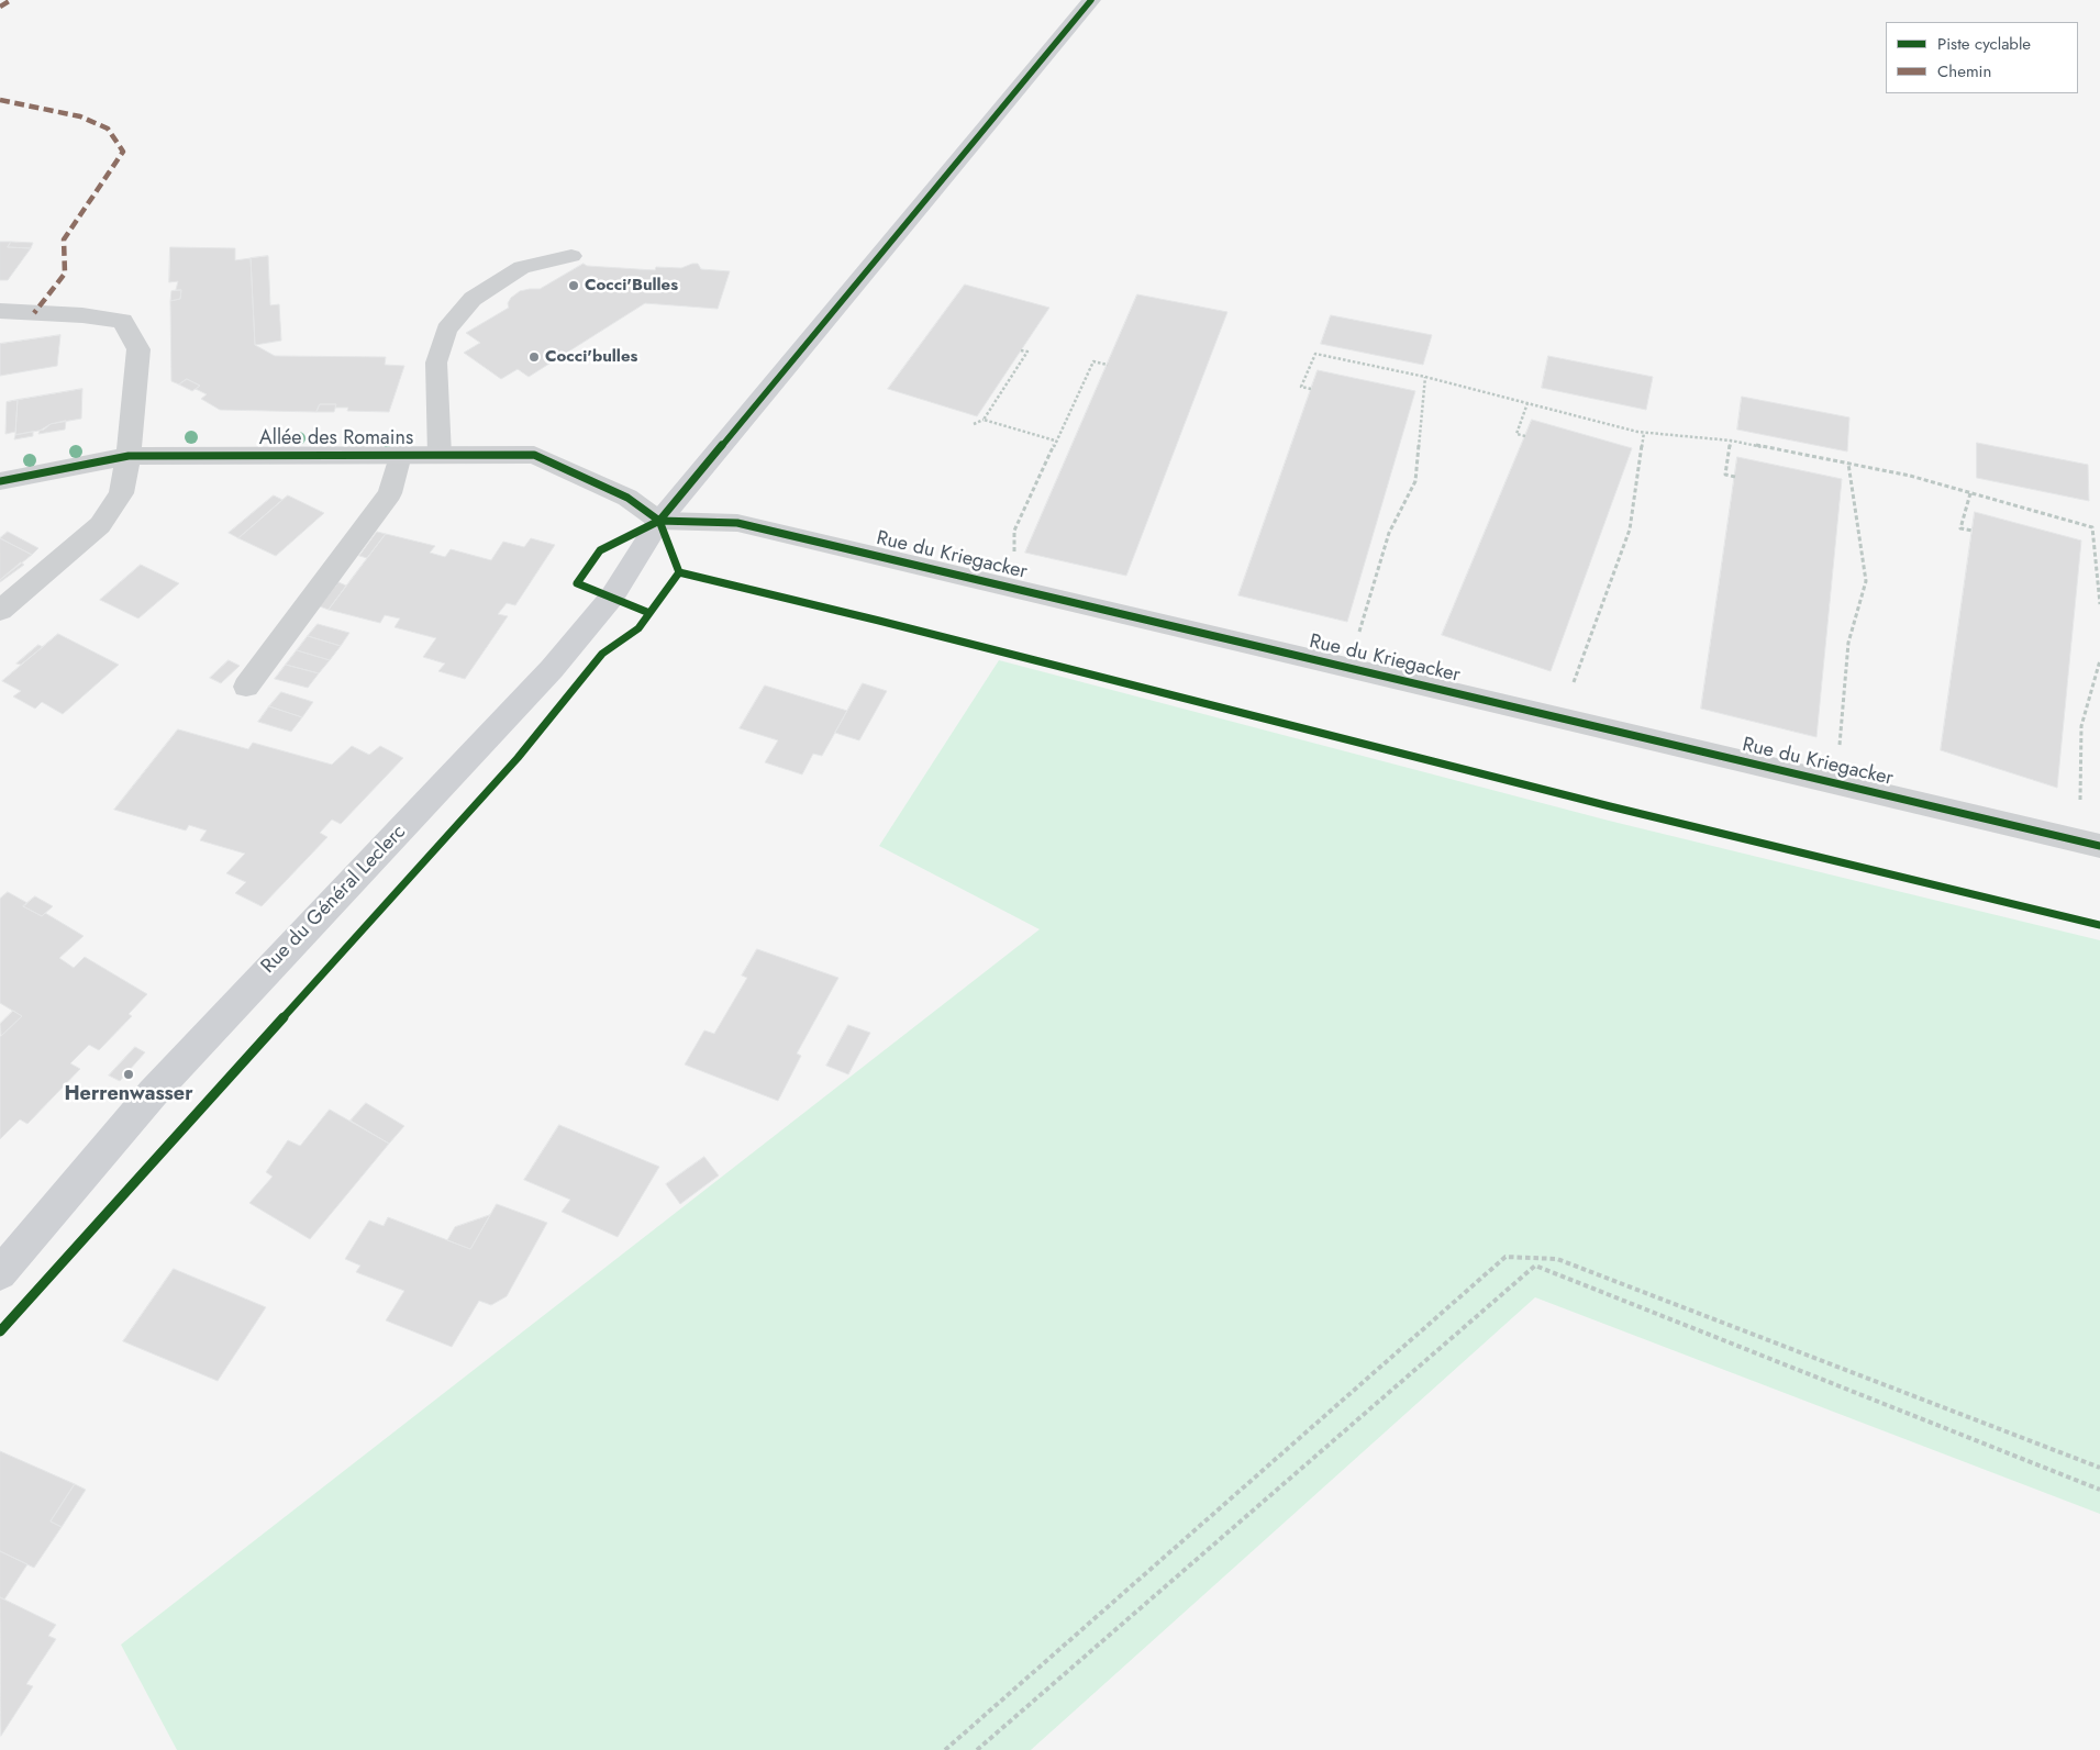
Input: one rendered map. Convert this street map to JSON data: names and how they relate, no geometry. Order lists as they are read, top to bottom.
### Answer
{
  "streets": {
    "street": ["Allée des Romains", "Rue du Kriegacker", "Rue du Général Leclerc"]
  },
  "crossings": [
    ["Allée des Romains", "Rue du Kriegacker"],
    ["Allée des Romains", "Rue du Général Leclerc"],
    ["Rue du Kriegacker", "Rue du Général Leclerc"]
  ],
  "places": ["Cocci'Bulles", "Cocci'bulles", "Herrenwasser"],
  "legend": ["Piste cyclable", "Chemin"]
}
